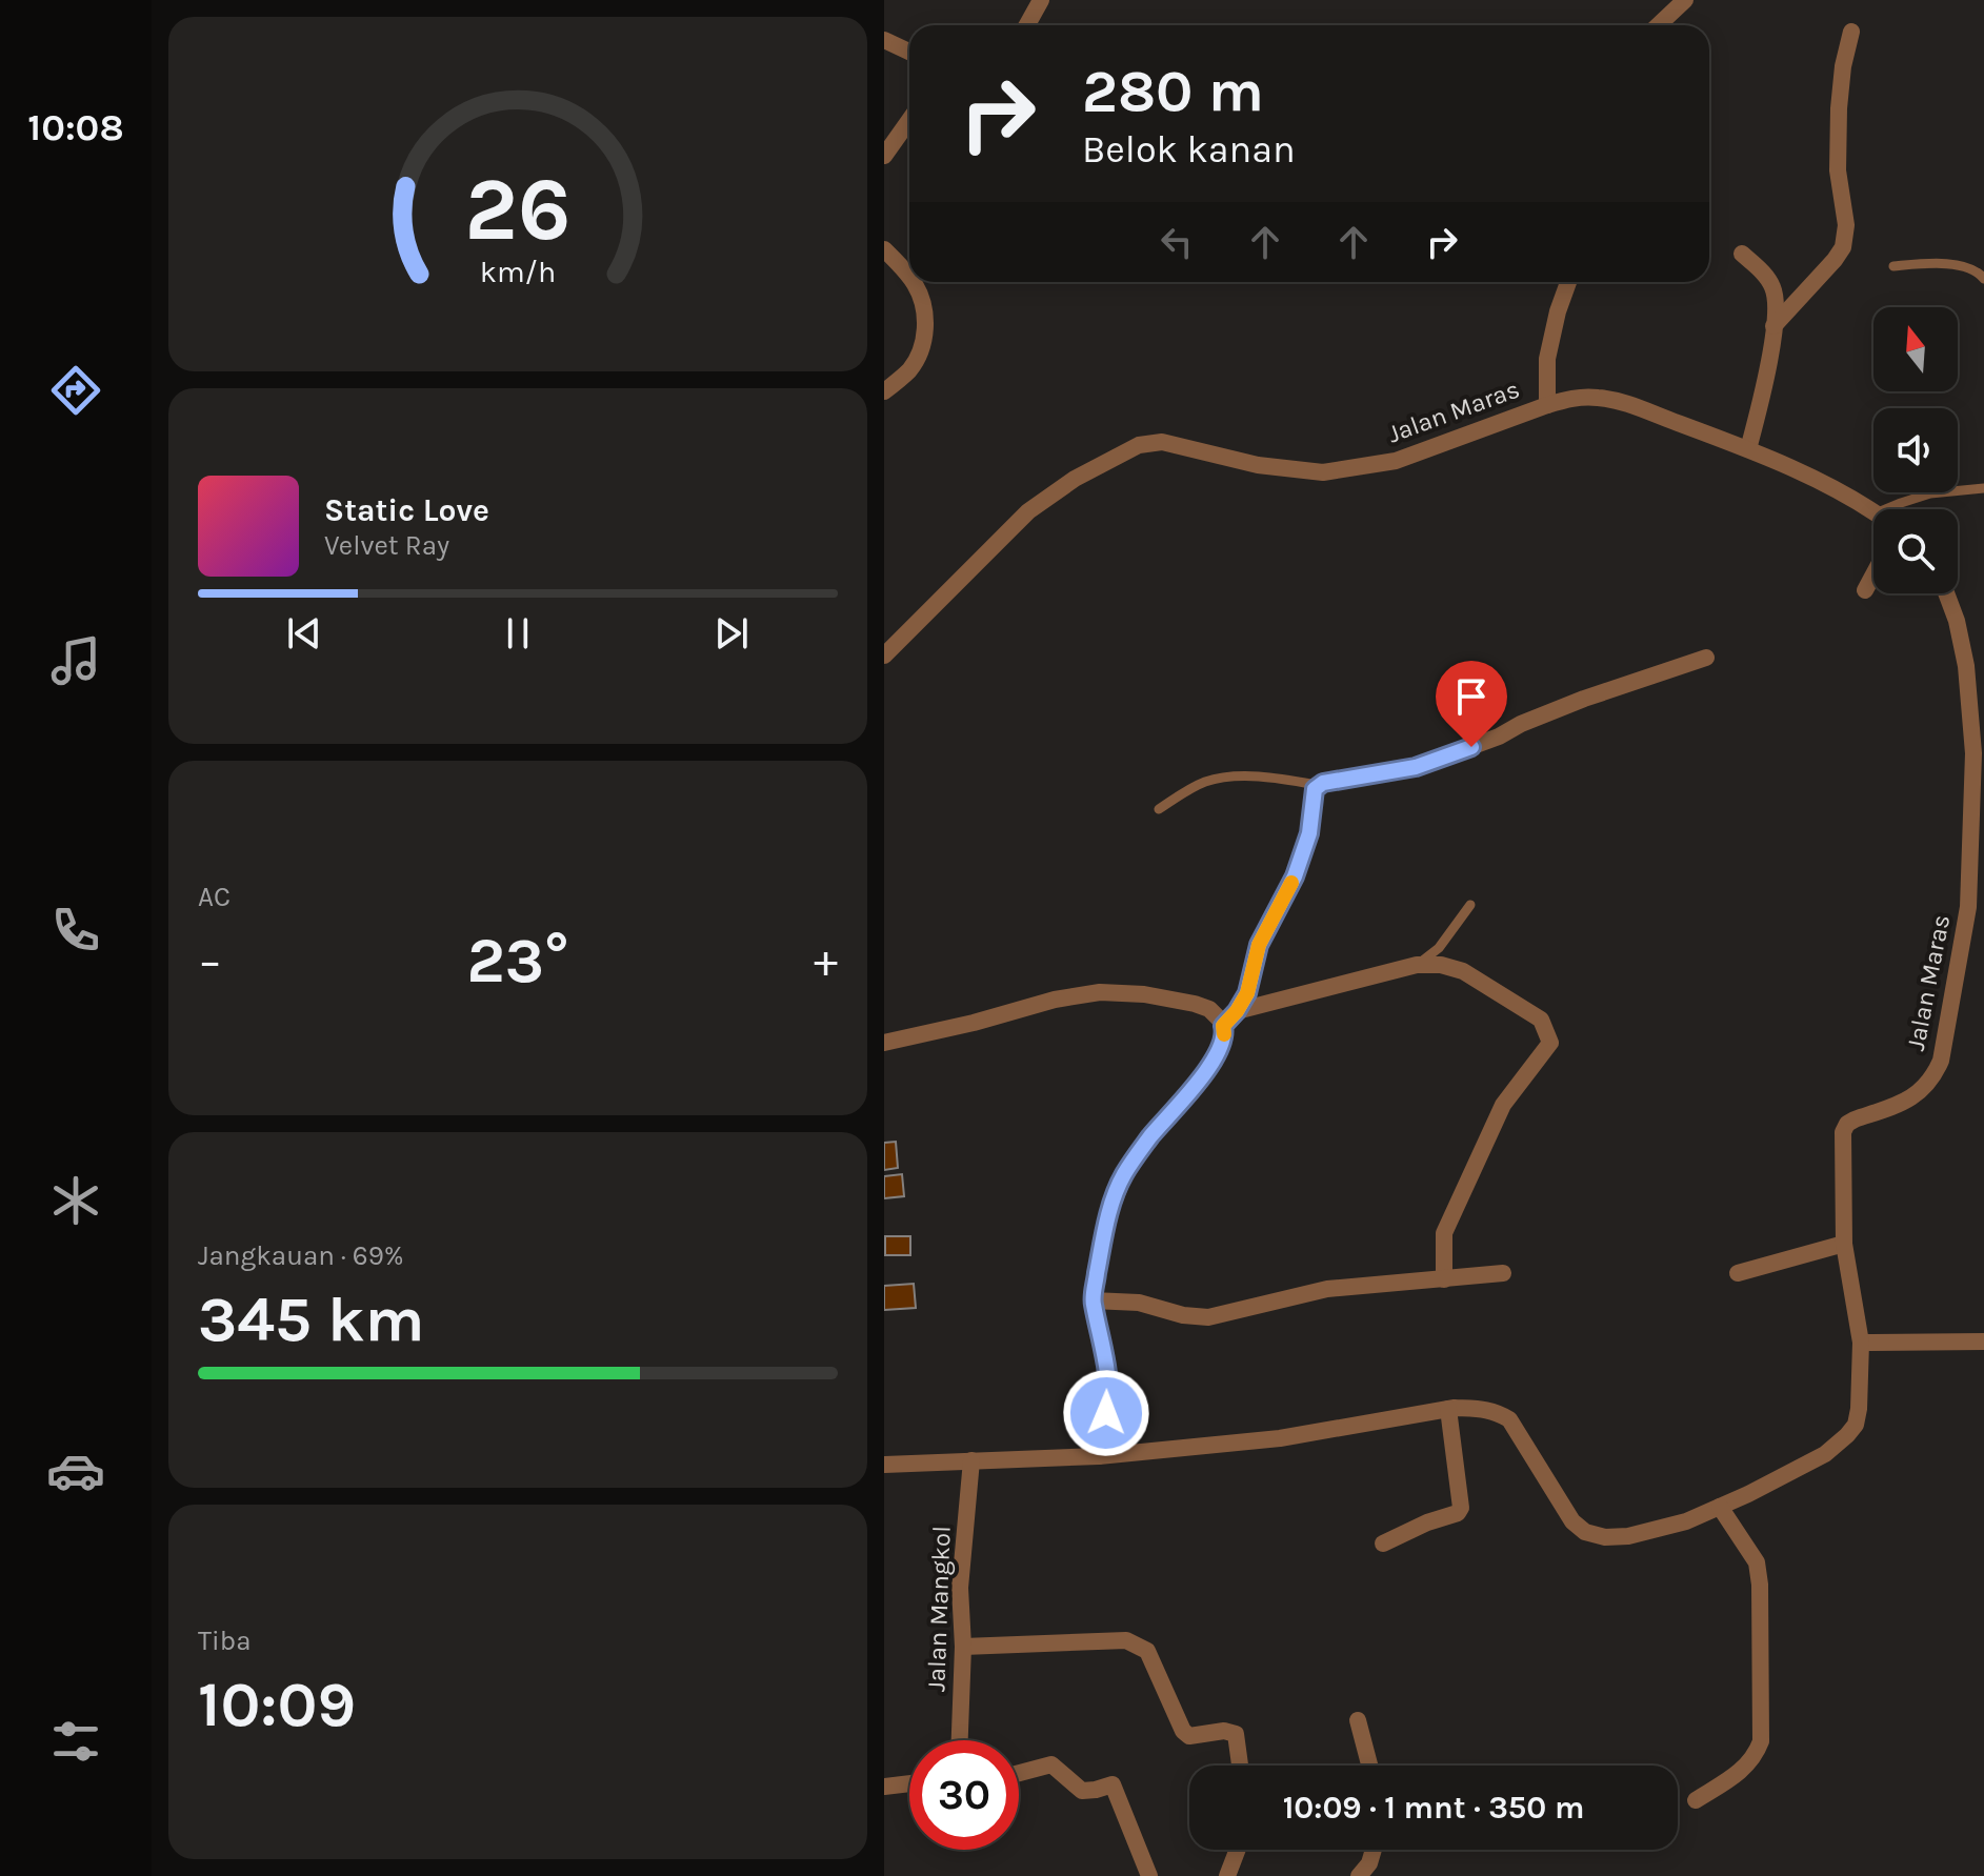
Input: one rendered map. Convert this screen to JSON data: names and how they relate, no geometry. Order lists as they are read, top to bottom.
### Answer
{
  "streets": {
    "street": ["Jalan Maras", "Jalan Mangkol"]
  },
  "north": "top",
  "page": {
    "tabs": "10:08",
    "turn": ["280 m", "Belok kanan"],
    "song": ["Static Love", "Velvet Ray"],
    "tile": [
      "AC",
      ["Jangkauan · 69%", "345 km"],
      ["Tiba", "10:09"]
    ],
    "heat": ["−", "23°", "+"],
    "limit": "30",
    "trip": "10:09 · 1 mnt · 350 m",
    "gauge": ["26", "km/h"]
  }
}
